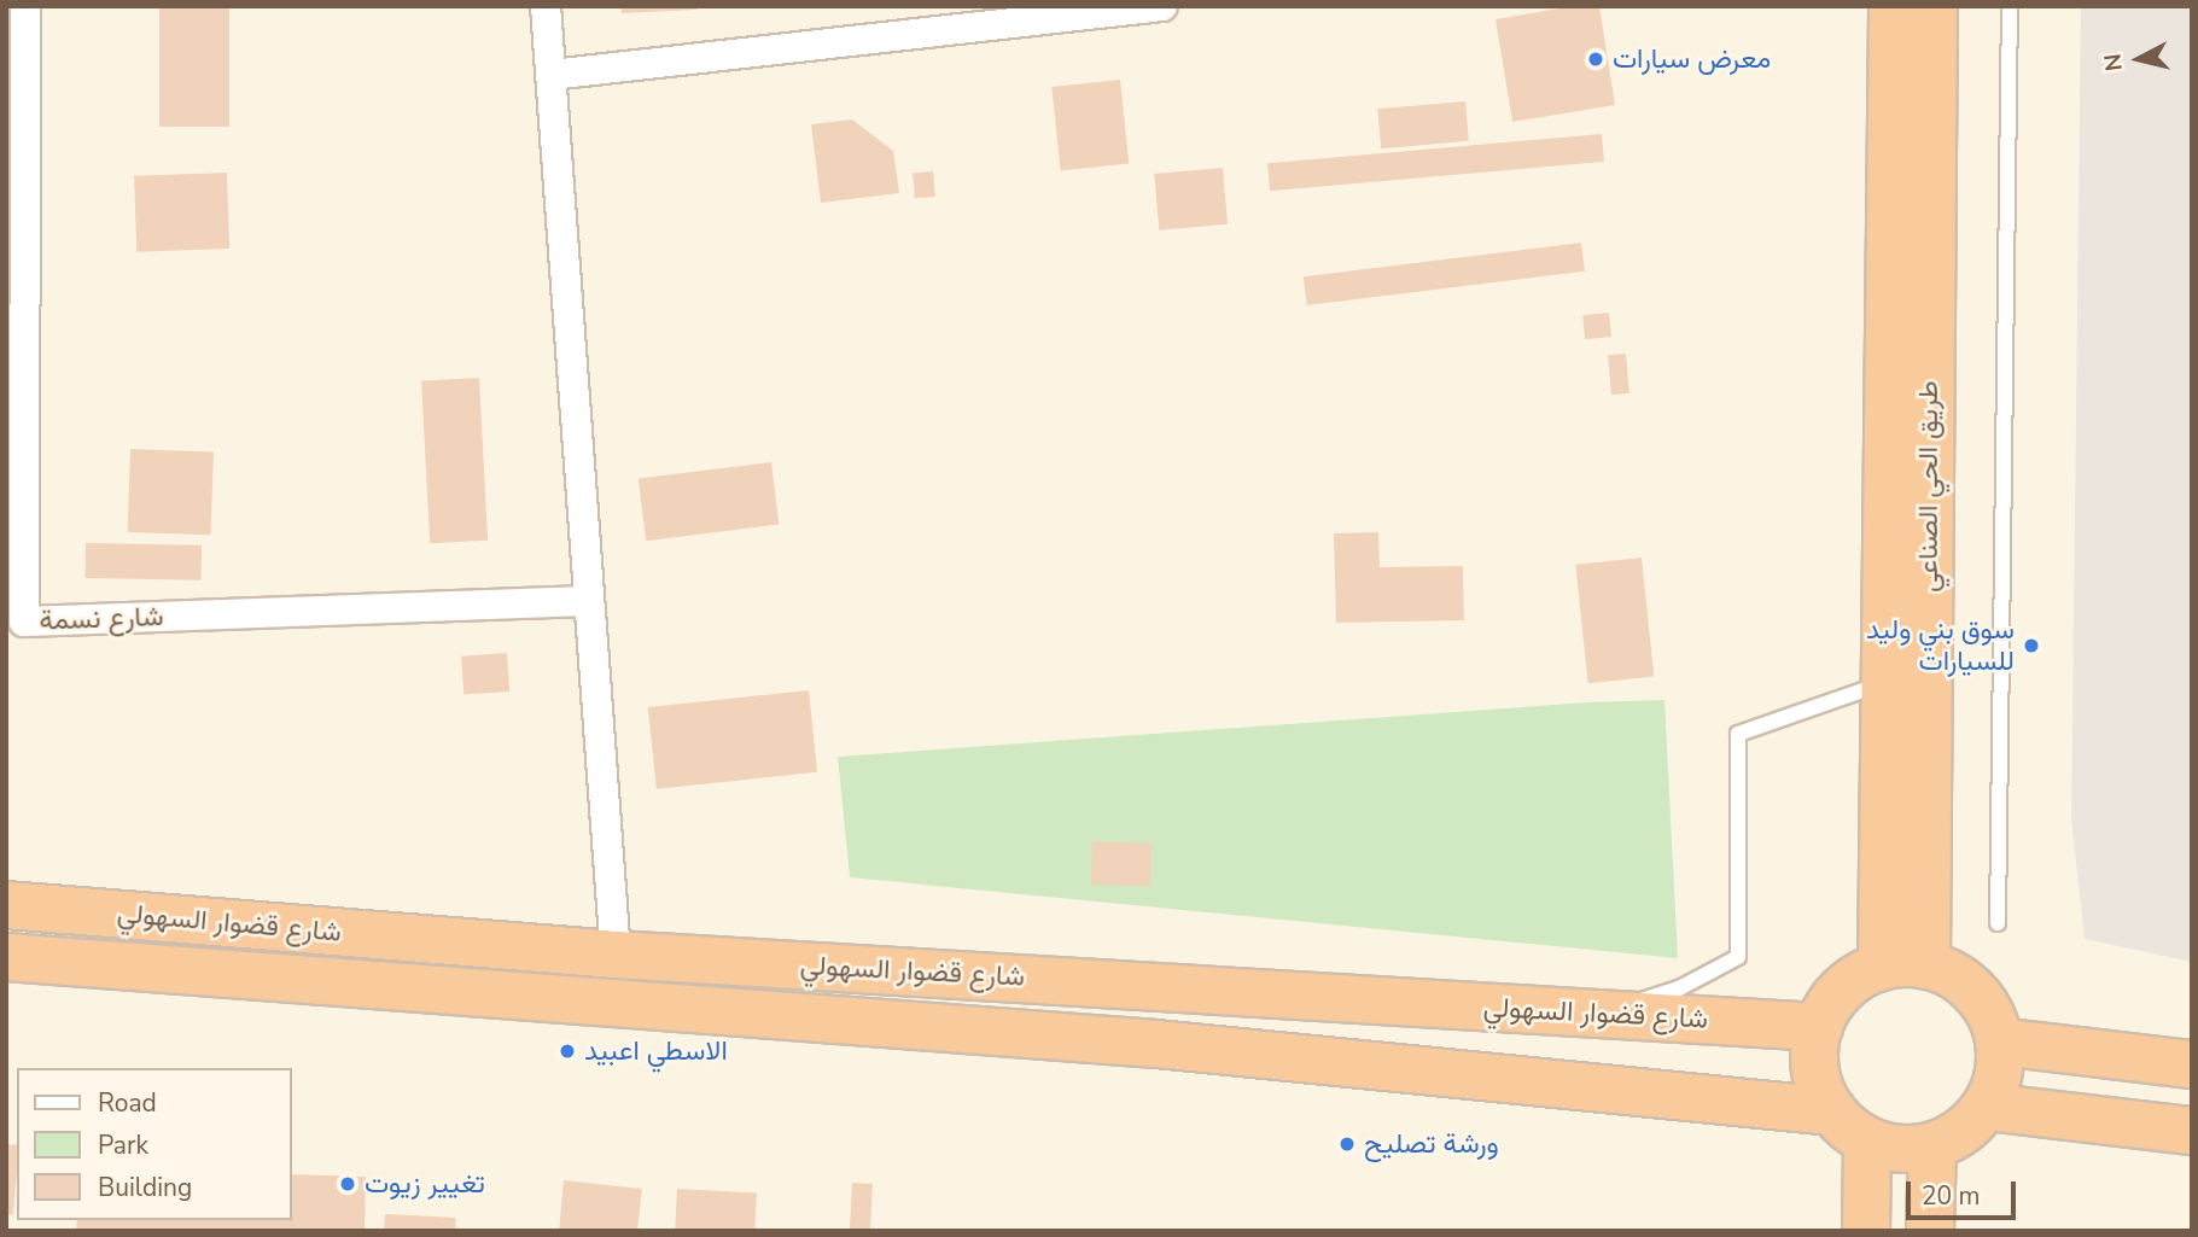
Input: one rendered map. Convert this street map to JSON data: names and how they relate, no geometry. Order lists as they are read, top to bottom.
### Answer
{
  "streets": {
    "highway": ["طريق الحي الصناعي", "شارع قضوار السهولي"],
    "street": ["شارع نسمة"]
  },
  "crossings": [
    ["طريق الحي الصناعي", "شارع قضوار السهولي"]
  ],
  "places": [
    "معرض سيارات",
    "سوق بني وليد للسيارات",
    "الاسطي اعبيد",
    "ورشة تصليح",
    "تغيير زيوت"
  ],
  "legend": ["Road", "Park", "Building"],
  "scale_bar": "20 m",
  "north": "left"
}
